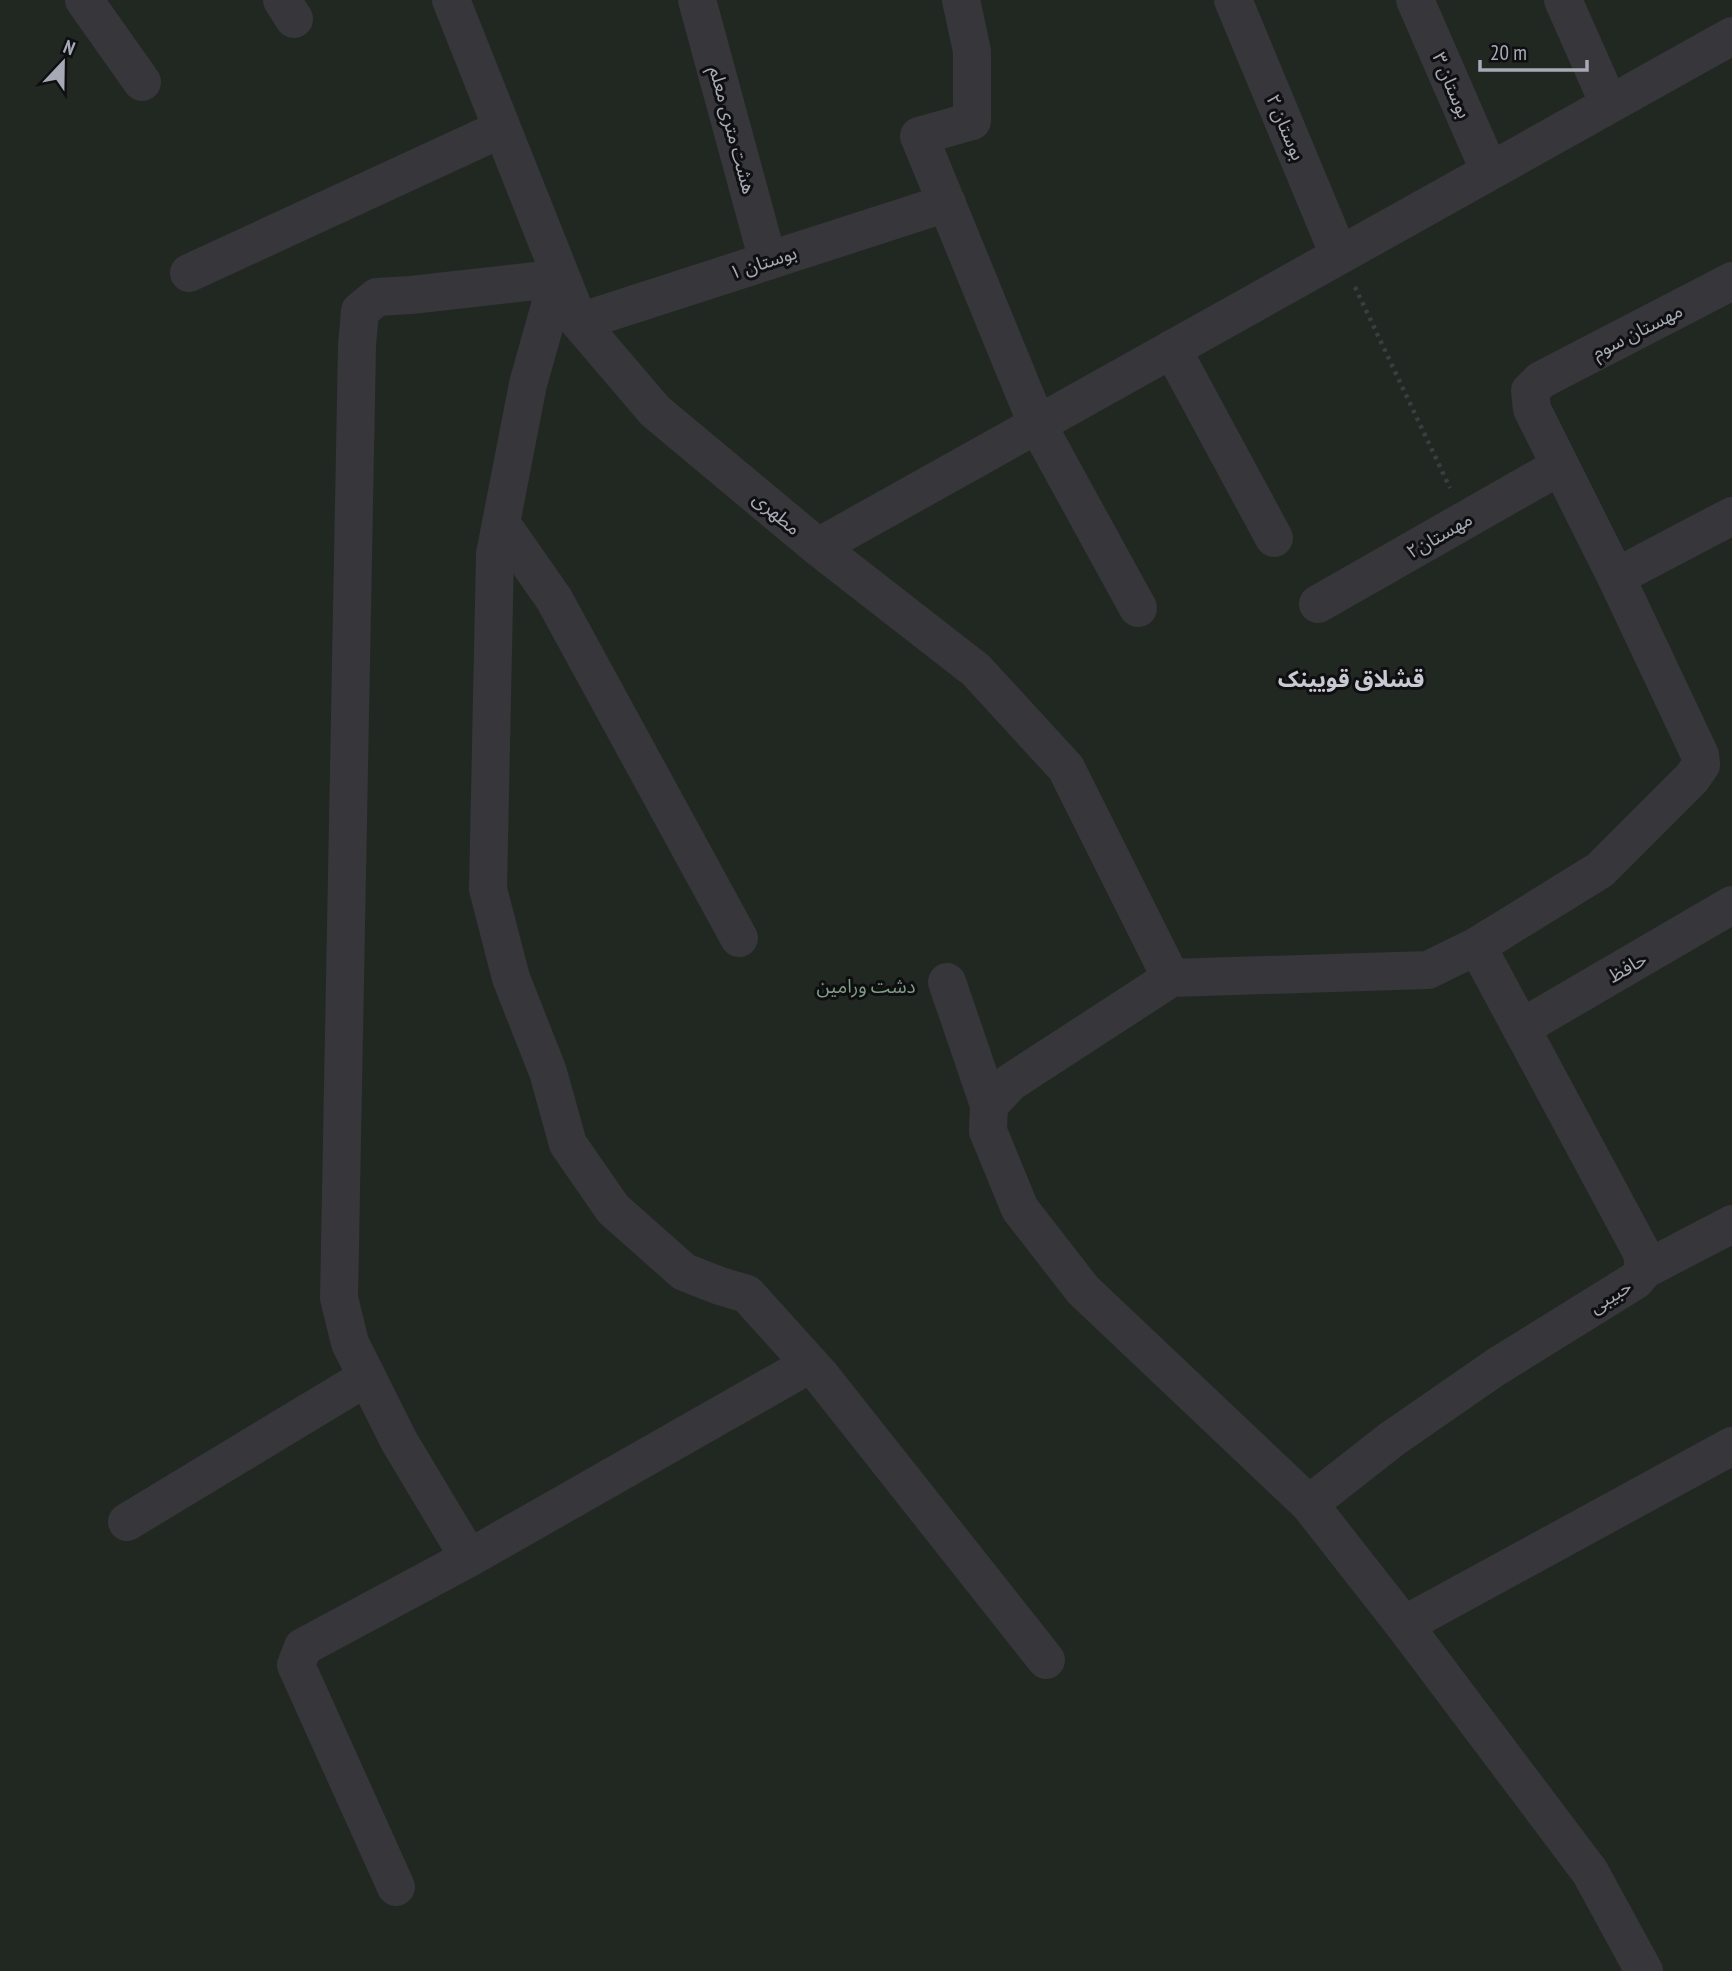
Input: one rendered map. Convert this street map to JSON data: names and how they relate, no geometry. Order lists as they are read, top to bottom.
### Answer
{
  "streets": {
    "street": [
      "بوستان ۳",
      "بوستان ۲",
      "هشت متری معلم",
      "بوستان ۱",
      "مهستان سوم",
      "مطهری",
      "مهستان۲",
      "حافظ",
      "حبیبی"
    ]
  },
  "crossings": [
    ["هشت متری معلم", "بوستان ۱"],
    ["بوستان ۱", "مطهری"],
    ["مهستان سوم", "مهستان۲"],
    ["حافظ", "حبیبی"]
  ],
  "districts": ["قشلاق قویینک"],
  "parks": ["دشت ورامین"],
  "scale_bar": "20 m",
  "north": "top"
}
